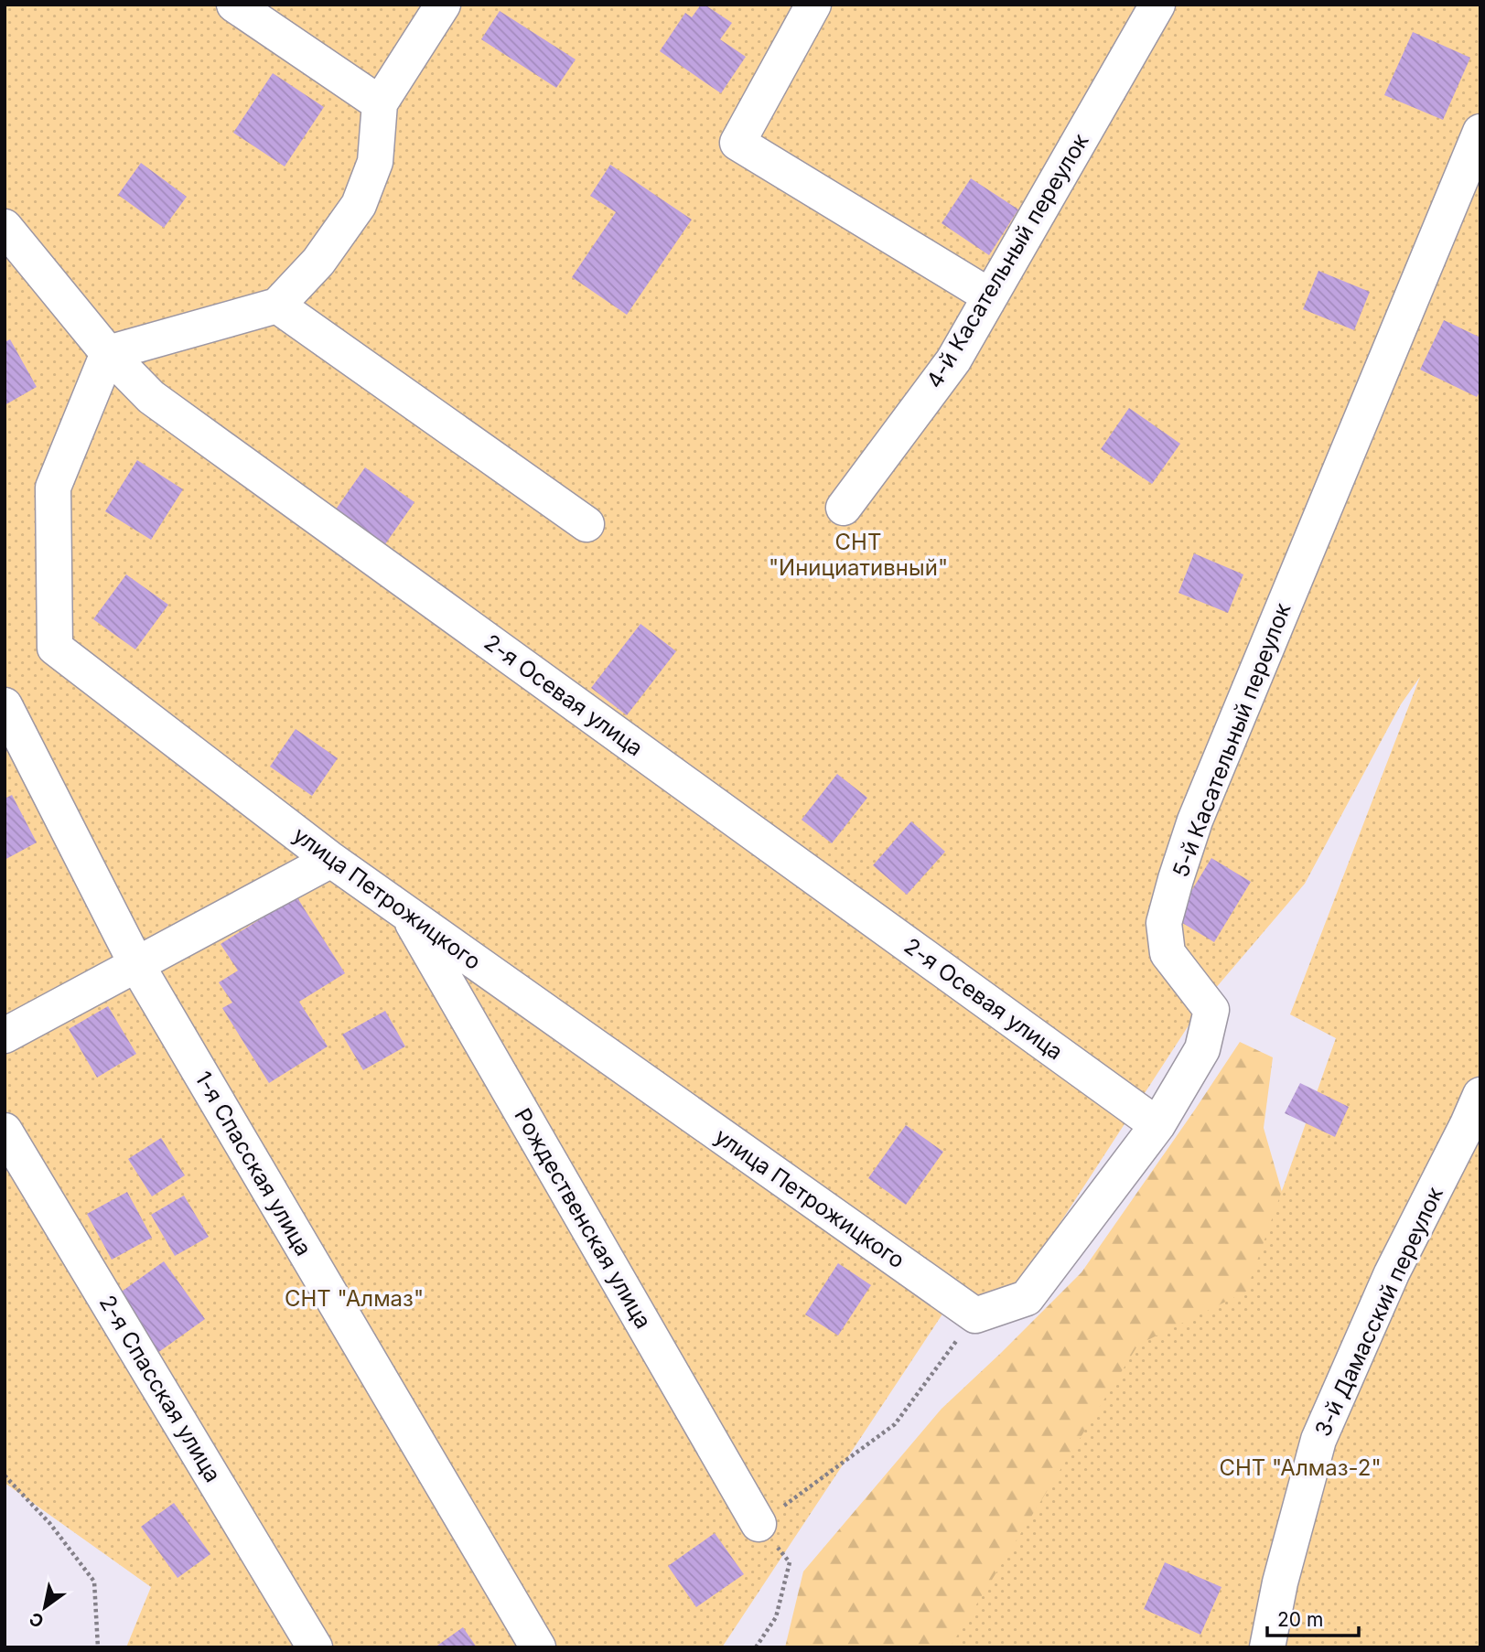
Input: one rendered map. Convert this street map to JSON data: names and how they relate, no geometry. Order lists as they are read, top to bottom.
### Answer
{
  "streets": {
    "street": [
      "4-й Касательный переулок",
      "2-я Осевая улица",
      "5-й Касательный переулок",
      "улица Петрожицкого",
      "1-я Спасская улица",
      "Рождественская улица",
      "3-й Дамасский переулок",
      "2-я Спасская улица"
    ]
  },
  "crossings": [
    ["2-я Осевая улица", "5-й Касательный переулок"],
    ["2-я Осевая улица", "улица Петрожицкого"],
    ["5-й Касательный переулок", "улица Петрожицкого"],
    ["улица Петрожицкого", "Рождественская улица"]
  ],
  "parks": ["СНТ \"Инициативный\"", "СНТ \"Алмаз\"", "СНТ \"Алмаз-2\""],
  "scale_bar": "20 m",
  "north": "bottom left"
}
